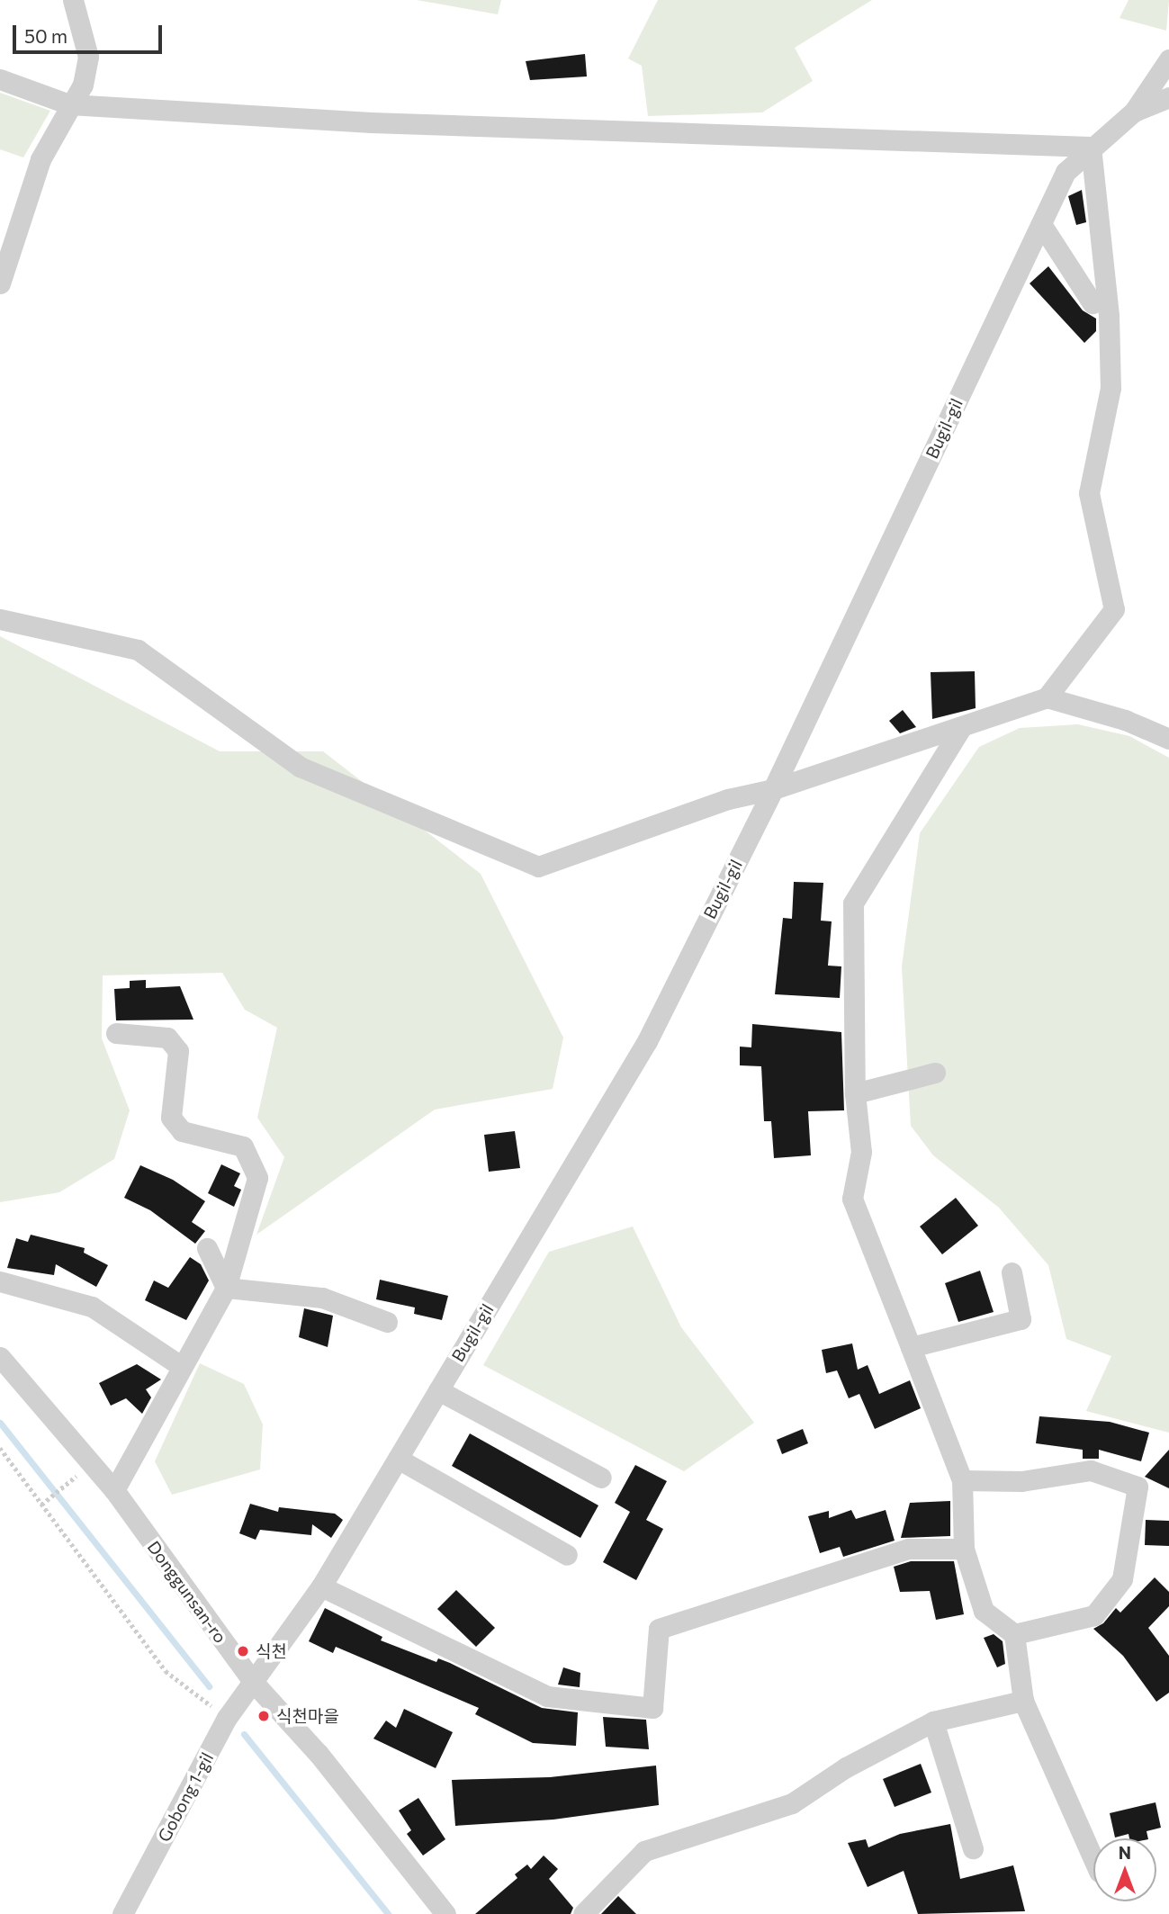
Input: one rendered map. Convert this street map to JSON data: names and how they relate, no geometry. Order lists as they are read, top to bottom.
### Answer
{
  "streets": {
    "street": ["Bugil-gil", "Donggunsan-ro", "Gobong 1-gil"]
  },
  "crossings": [
    ["Bugil-gil", "Donggunsan-ro"],
    ["Bugil-gil", "Gobong 1-gil"],
    ["Donggunsan-ro", "Gobong 1-gil"]
  ],
  "places": ["식천", "식천마을"],
  "scale_bar": "50 m",
  "north": "top"
}
